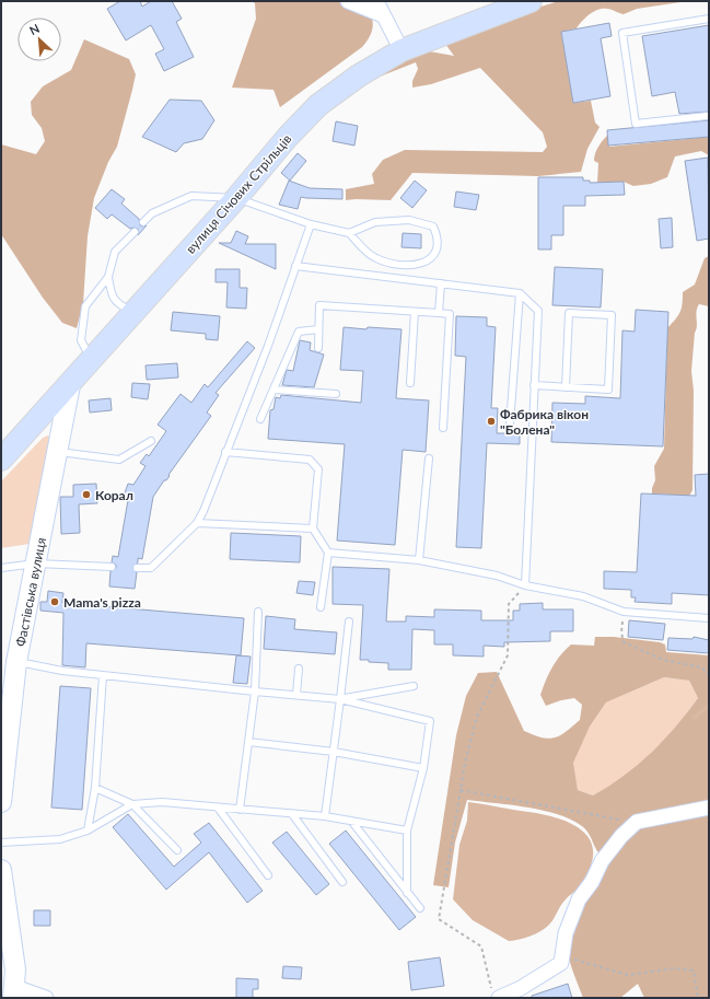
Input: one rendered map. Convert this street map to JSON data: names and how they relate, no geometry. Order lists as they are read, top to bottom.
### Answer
{
  "streets": {
    "main road": ["вулиця Січових Стрільців", "Фастівська вулиця"]
  },
  "crossings": [
    ["вулиця Січових Стрільців", "Фастівська вулиця"]
  ],
  "places": ["Фабрика вікон \"Болена\"", "Корал", "Mama's pizza"],
  "north": "top left"
}
